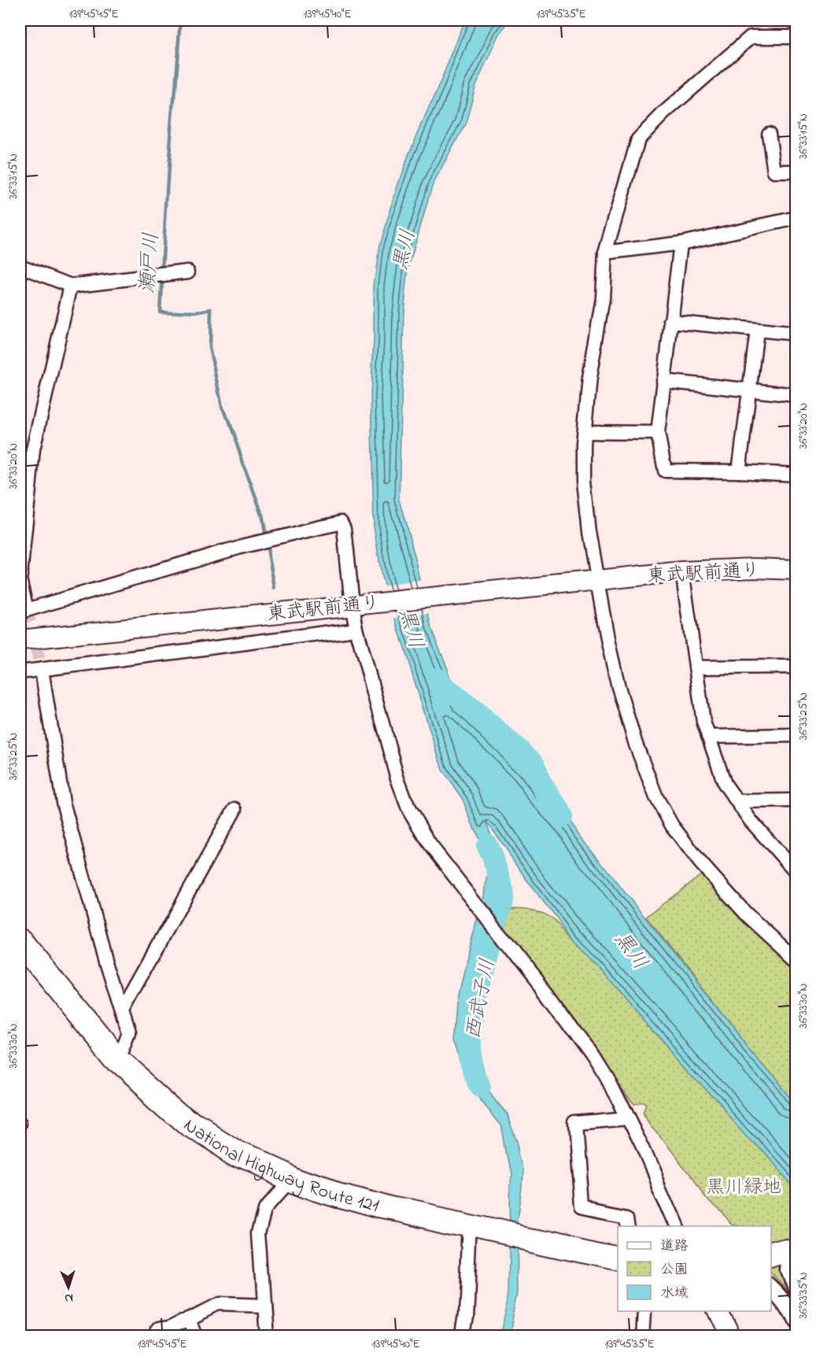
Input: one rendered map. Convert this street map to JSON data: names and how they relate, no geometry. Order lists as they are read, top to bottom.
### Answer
{
  "streets": {
    "highway": ["National Highway Route 121"],
    "street": ["東武駅前通り"]
  },
  "water": ["黒川", "瀬戸川", "西武子川"],
  "parks": ["黒川緑地"],
  "legend": ["道路", "公園", "水域"],
  "north": "bottom",
  "coordinates": [
    "139°45'45\"E",
    "139°45'40\"E",
    "139°45'35\"E",
    "36°33'15\"N",
    "36°33'20\"N",
    "36°33'25\"N",
    "36°33'30\"N",
    "36°33'35\"N"
  ]
}
